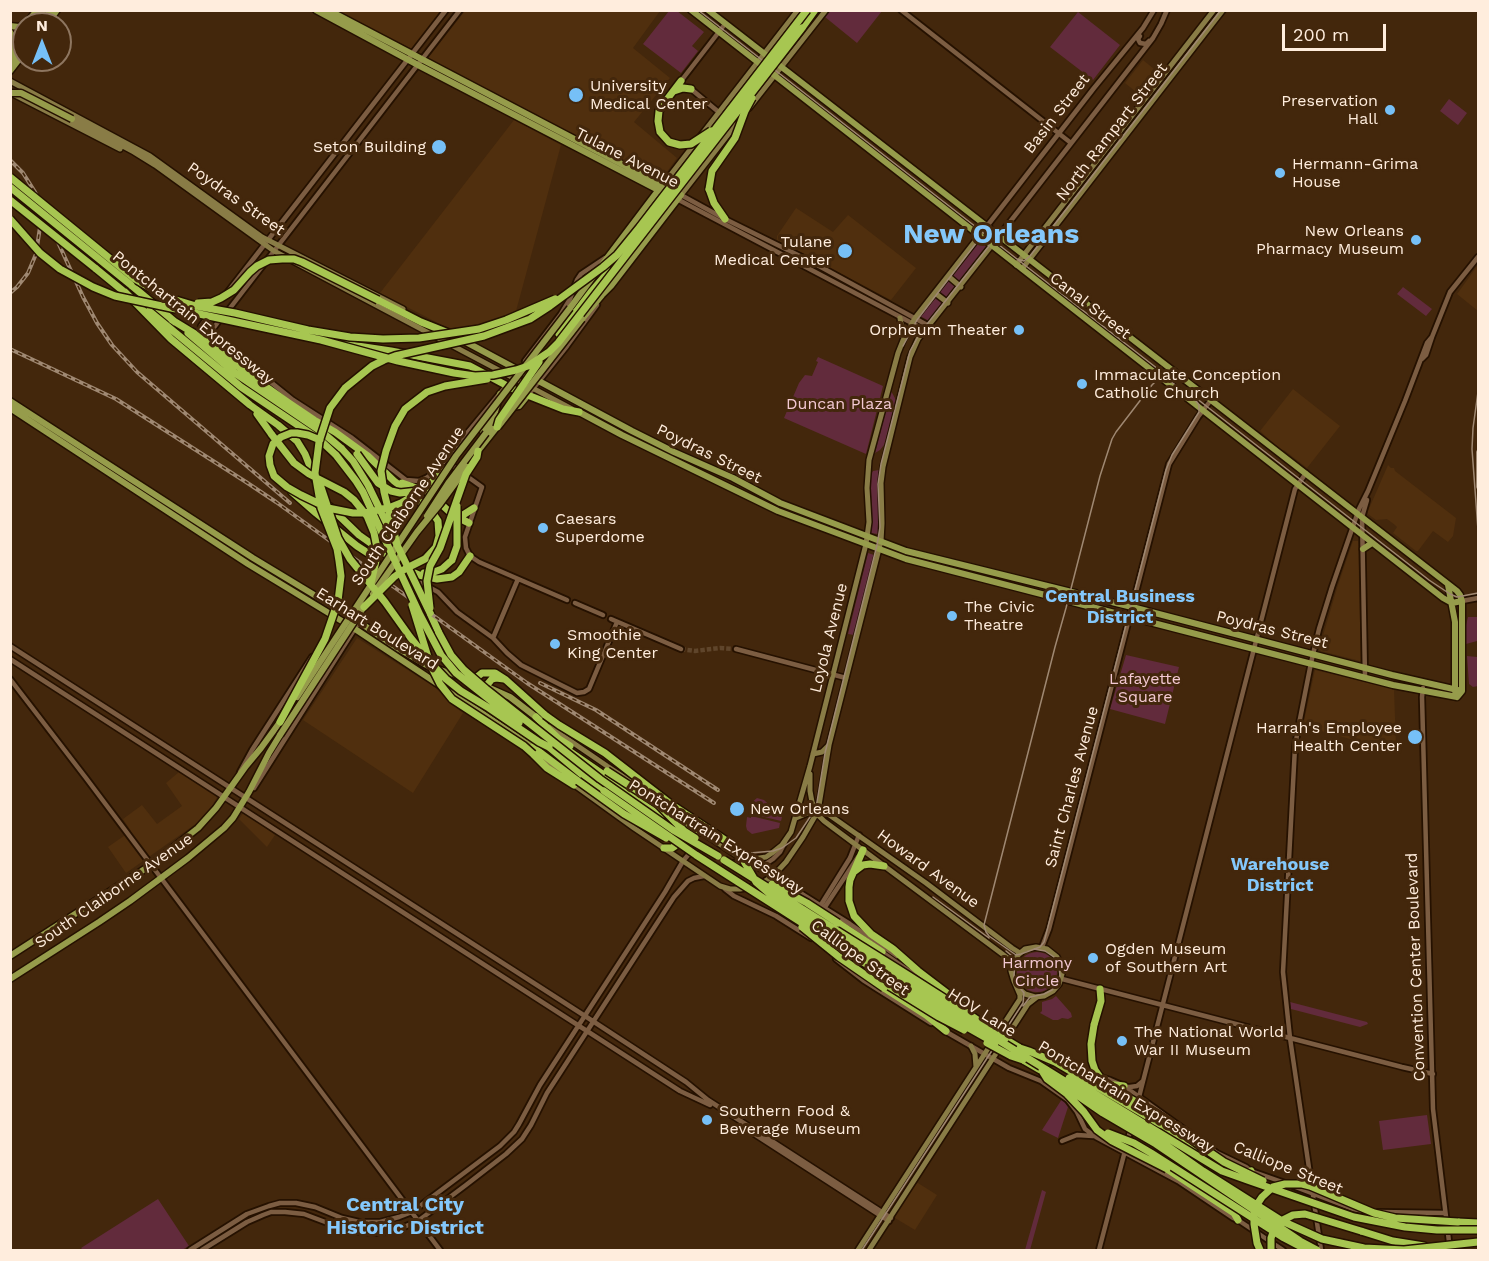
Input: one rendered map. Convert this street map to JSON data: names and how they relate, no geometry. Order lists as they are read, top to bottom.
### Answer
{
  "streets": {
    "highway": ["Pontchartrain Expressway", "HOV Lane"],
    "main road": [
      "Basin Street",
      "North Rampart Street",
      "Tulane Avenue",
      "Poydras Street",
      "Canal Street",
      "South Claiborne Avenue",
      "Earhart Boulevard",
      "Loyola Avenue",
      "Howard Avenue",
      "Calliope Street"
    ],
    "street": ["Saint Charles Avenue", "Convention Center Boulevard"]
  },
  "crossings": [
    ["Basin Street", "Canal Street"],
    ["Basin Street", "Loyola Avenue"],
    ["North Rampart Street", "Canal Street"],
    ["Tulane Avenue", "South Claiborne Avenue"],
    ["Tulane Avenue", "Loyola Avenue"],
    ["Poydras Street", "South Claiborne Avenue"],
    ["Poydras Street", "Loyola Avenue"],
    ["Poydras Street", "Saint Charles Avenue"],
    ["Poydras Street", "Convention Center Boulevard"],
    ["Canal Street", "South Claiborne Avenue"],
    ["Canal Street", "Loyola Avenue"],
    ["Canal Street", "Saint Charles Avenue"],
    ["South Claiborne Avenue", "Earhart Boulevard"],
    ["Earhart Boulevard", "Calliope Street"],
    ["Loyola Avenue", "Howard Avenue"],
    ["Loyola Avenue", "Calliope Street"],
    ["Saint Charles Avenue", "Howard Avenue"],
    ["Calliope Street", "Convention Center Boulevard"]
  ],
  "districts": [
    "New Orleans",
    "Central Business District",
    "Warehouse District",
    "Central City Historic District"
  ],
  "parks": ["Duncan Plaza", "Lafayette Square", "Harmony Circle"],
  "places": [
    "University Medical Center",
    "Preservation Hall",
    "Seton Building",
    "Hermann-Grima House",
    "New Orleans Pharmacy Museum",
    "Tulane Medical Center",
    "Orpheum Theater",
    "Immaculate Conception Catholic Church",
    "Caesars Superdome",
    "The Civic Theatre",
    "Smoothie King Center",
    "Harrah's Employee Health Center",
    "New Orleans",
    "Ogden Museum of Southern Art",
    "The National World War II Museum",
    "Southern Food & Beverage Museum"
  ],
  "scale_bar": "200 m",
  "north": "top"
}
